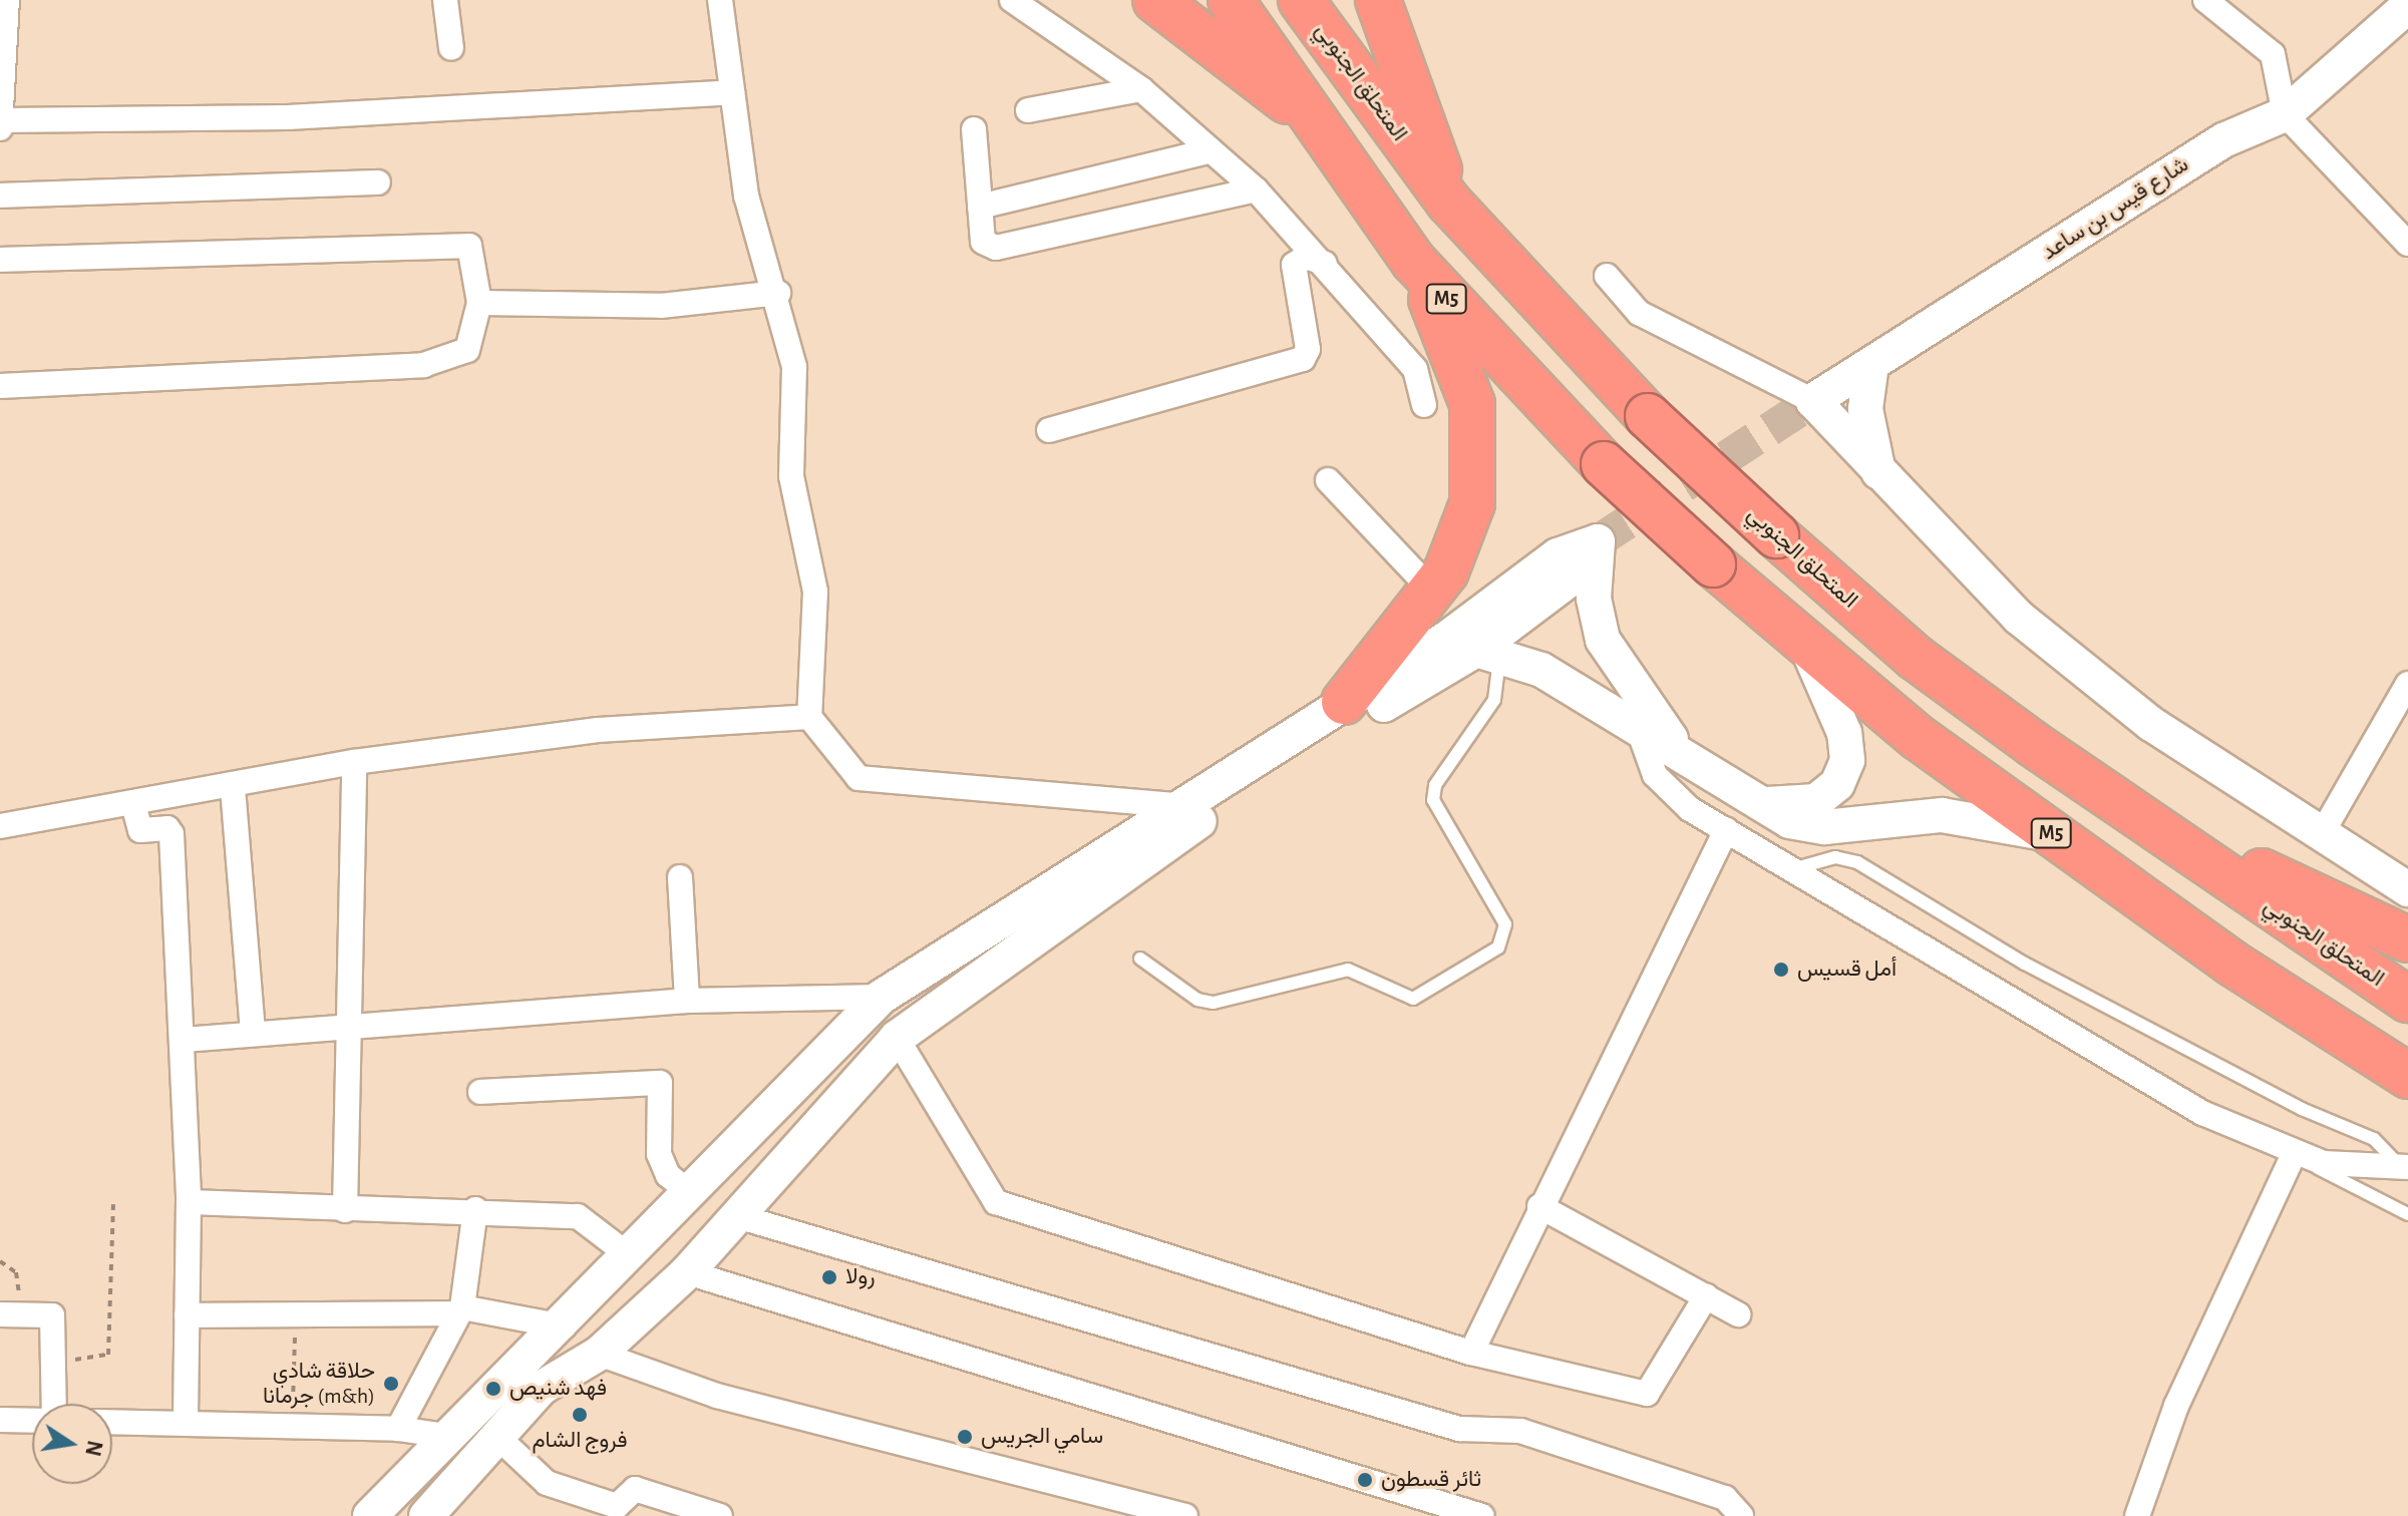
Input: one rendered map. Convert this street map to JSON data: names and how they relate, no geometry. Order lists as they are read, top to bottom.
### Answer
{
  "streets": {
    "highway": ["المتحلق الجنوبي", "M5"],
    "main road": ["شارع قيس بن ساعد"]
  },
  "places": [
    "أمل قسيس",
    "رولا",
    "حلاقة شادي جرمانا (m&h)",
    "فهد شنيص",
    "فروج الشام",
    "سامي الجريس",
    "ثائر قسطون"
  ],
  "north": "right"
}
